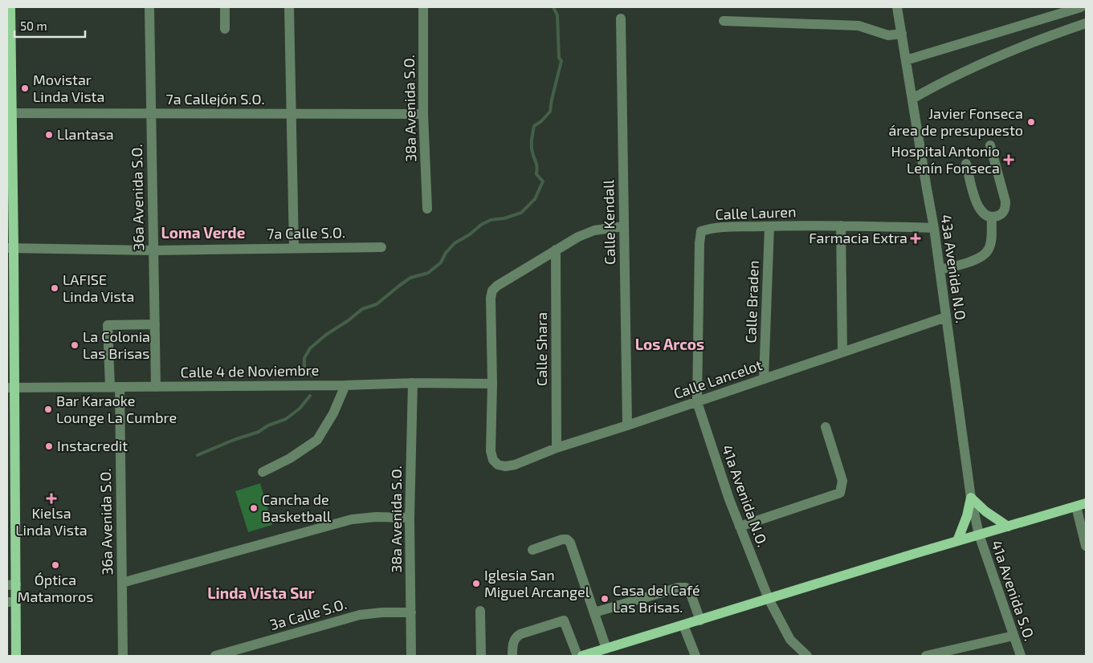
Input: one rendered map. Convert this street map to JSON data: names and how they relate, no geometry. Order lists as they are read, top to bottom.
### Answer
{
  "streets": {
    "street": [
      "7a Callejón S.O.",
      "38a Avenida S.O.",
      "36a Avenida S.O.",
      "Calle Lauren",
      "Calle Kendall",
      "7a Calle S.O.",
      "43a Avenida N.O.",
      "Calle Braden",
      "Calle Shara",
      "Calle 4 de Noviembre",
      "Calle Lancelot",
      "41a Avenida N.O.",
      "41a Avenida S.O.",
      "3a Calle S.O."
    ]
  },
  "crossings": [
    ["7a Callejón S.O.", "38a Avenida S.O."],
    ["7a Callejón S.O.", "36a Avenida S.O."],
    ["38a Avenida S.O.", "Calle 4 de Noviembre"],
    ["38a Avenida S.O.", "3a Calle S.O."],
    ["36a Avenida S.O.", "7a Calle S.O."],
    ["36a Avenida S.O.", "Calle 4 de Noviembre"],
    ["Calle Lauren", "43a Avenida N.O."],
    ["Calle Lauren", "Calle Braden"],
    ["Calle Lauren", "Calle Lancelot"],
    ["Calle Lauren", "41a Avenida N.O."],
    ["Calle Kendall", "Calle Lancelot"],
    ["43a Avenida N.O.", "Calle Lancelot"],
    ["43a Avenida N.O.", "41a Avenida S.O."],
    ["Calle Braden", "Calle Lancelot"],
    ["Calle Shara", "Calle Lancelot"],
    ["Calle 4 de Noviembre", "Calle Lancelot"],
    ["Calle Lancelot", "41a Avenida N.O."]
  ],
  "districts": ["Loma Verde", "Los Arcos", "Linda Vista Sur"],
  "places": {
    "other": [
      "Movistar Linda Vista",
      "Javier Fonseca área de presupuesto",
      "Llantasa",
      "LAFISE Linda Vista",
      "La Colonia Las Brisas",
      "Bar Karaoke Lounge La Cumbre",
      "Instacredit",
      "Cancha de Basketball",
      "Óptica Matamoros",
      "Iglesia San Miguel Arcangel",
      "Casa del Café Las Brisas."
    ],
    "health": ["Hospital Antonio Lenín Fonseca", "Farmacia Extra", "Kielsa Linda Vista"]
  },
  "scale_bar": "50 m"
}
